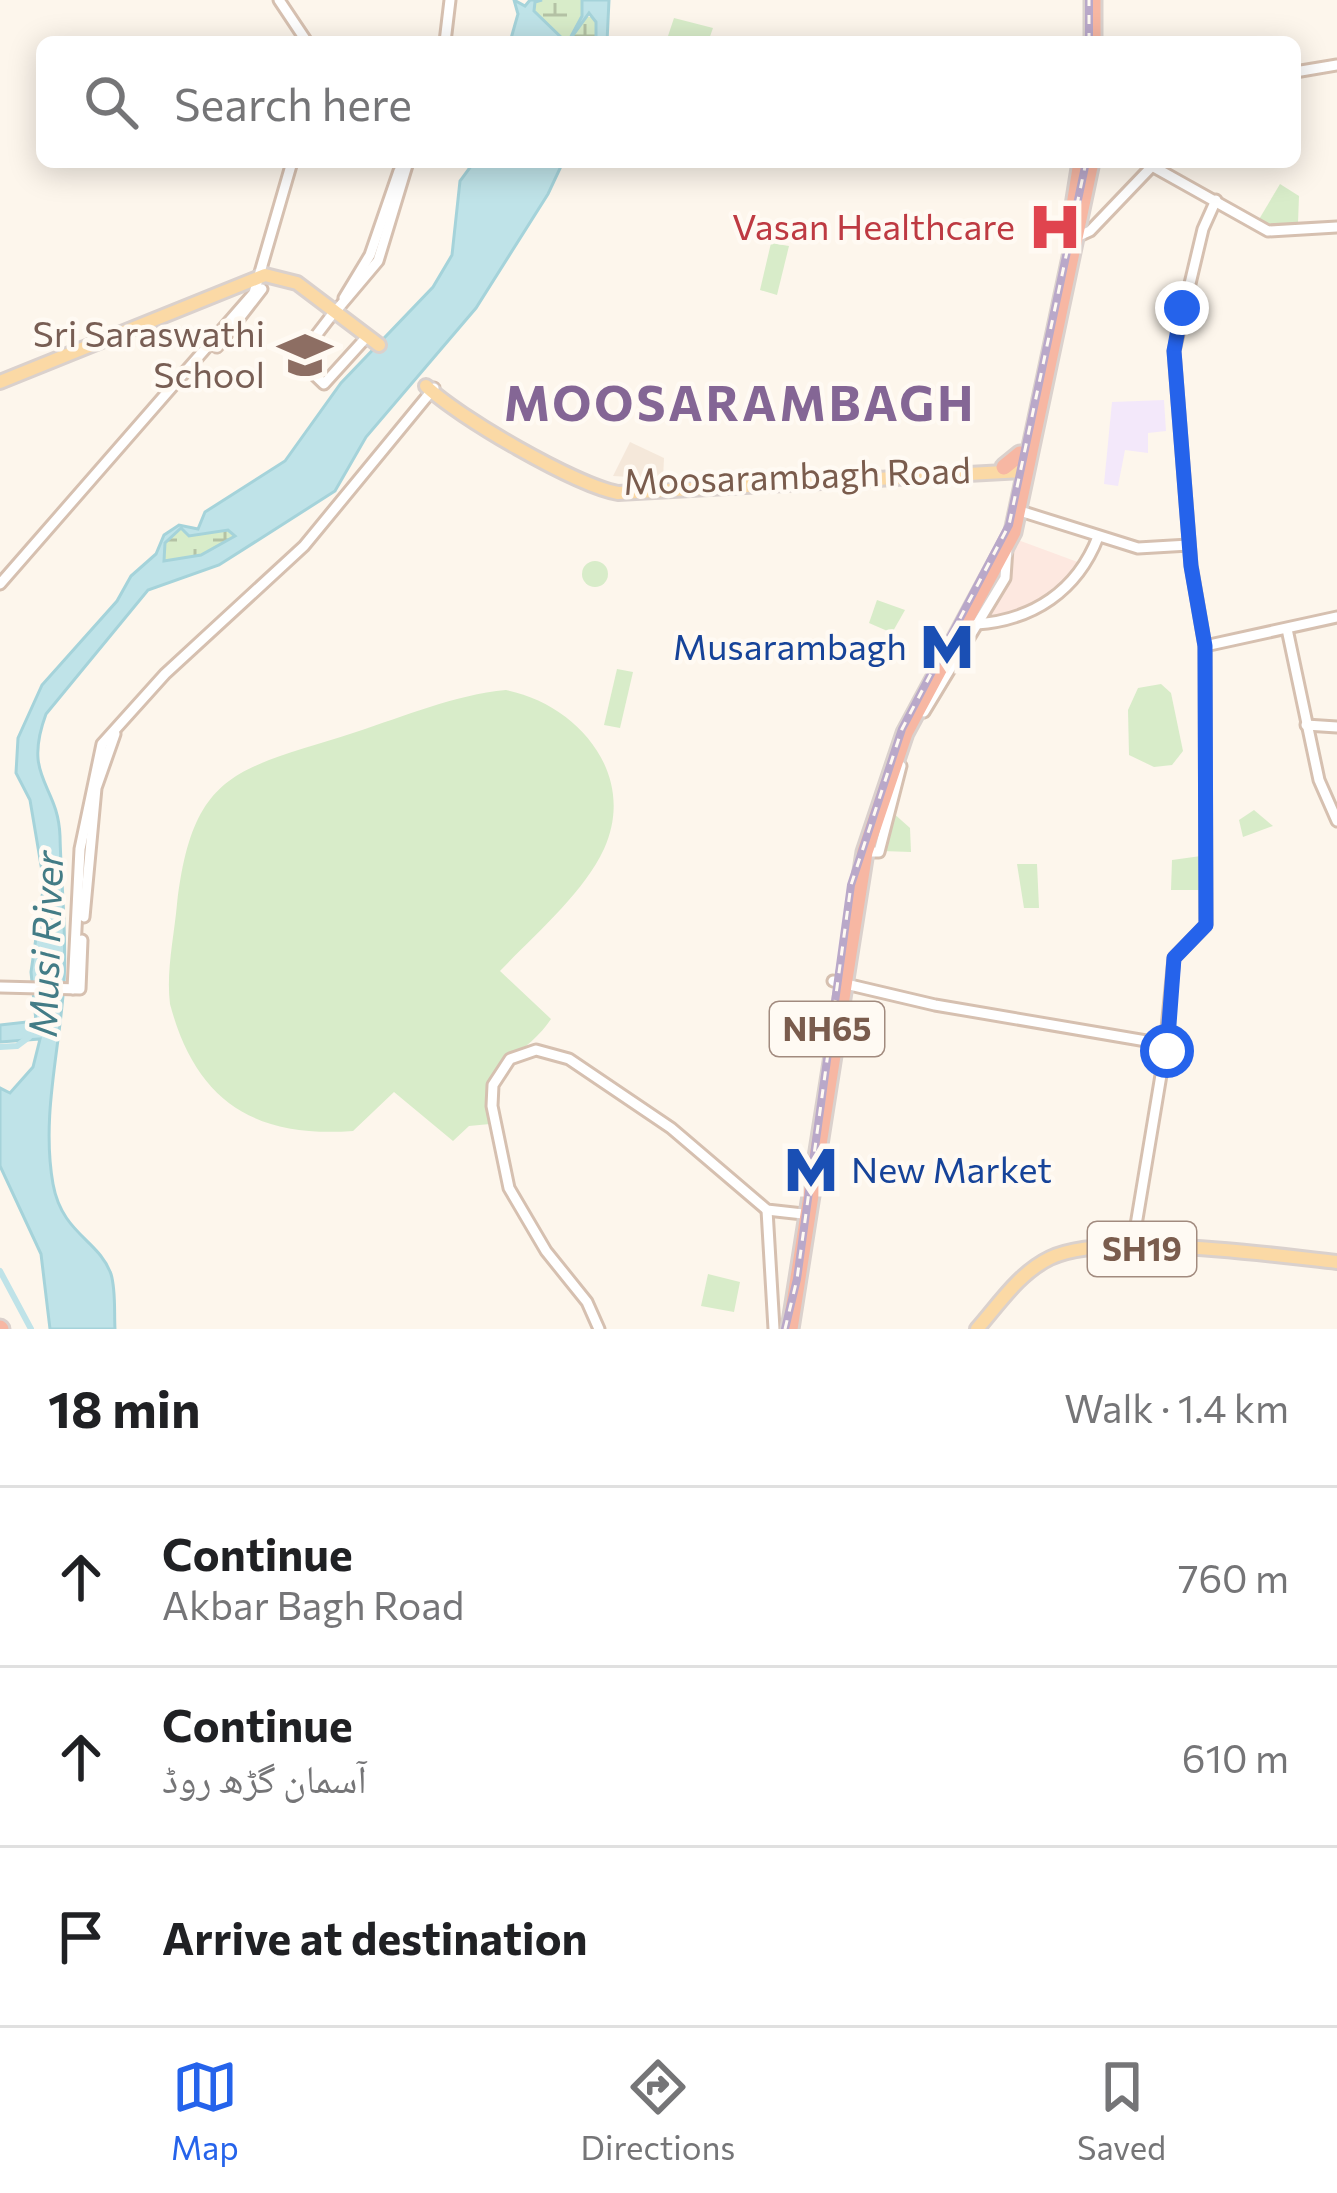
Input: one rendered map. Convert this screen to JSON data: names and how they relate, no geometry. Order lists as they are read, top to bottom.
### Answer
{
  "streets": {
    "highway": ["NH65"],
    "main road": ["Moosarambagh Road", "SH19"]
  },
  "crossings": [
    ["Moosarambagh Road", "NH65"]
  ],
  "districts": ["MOOSARAMBAGH"],
  "water": ["Musi River"],
  "places": {
    "hospital": ["Vasan Healthcare"],
    "school or university": ["Sri Saraswathi School"],
    "metro station": ["Musarambagh", "New Market"]
  },
  "page": {
    "search": "Search here",
    "heading": ["18 min", "Walk · 1.4 km"],
    "list": [
      ["Continue", "Akbar Bagh Road", "760 m"],
      ["Continue", "آسمان گڑھ روڈ", "610 m"],
      "Arrive at destination"
    ],
    "nav": ["Map", "Directions", "Saved"]
  }
}
